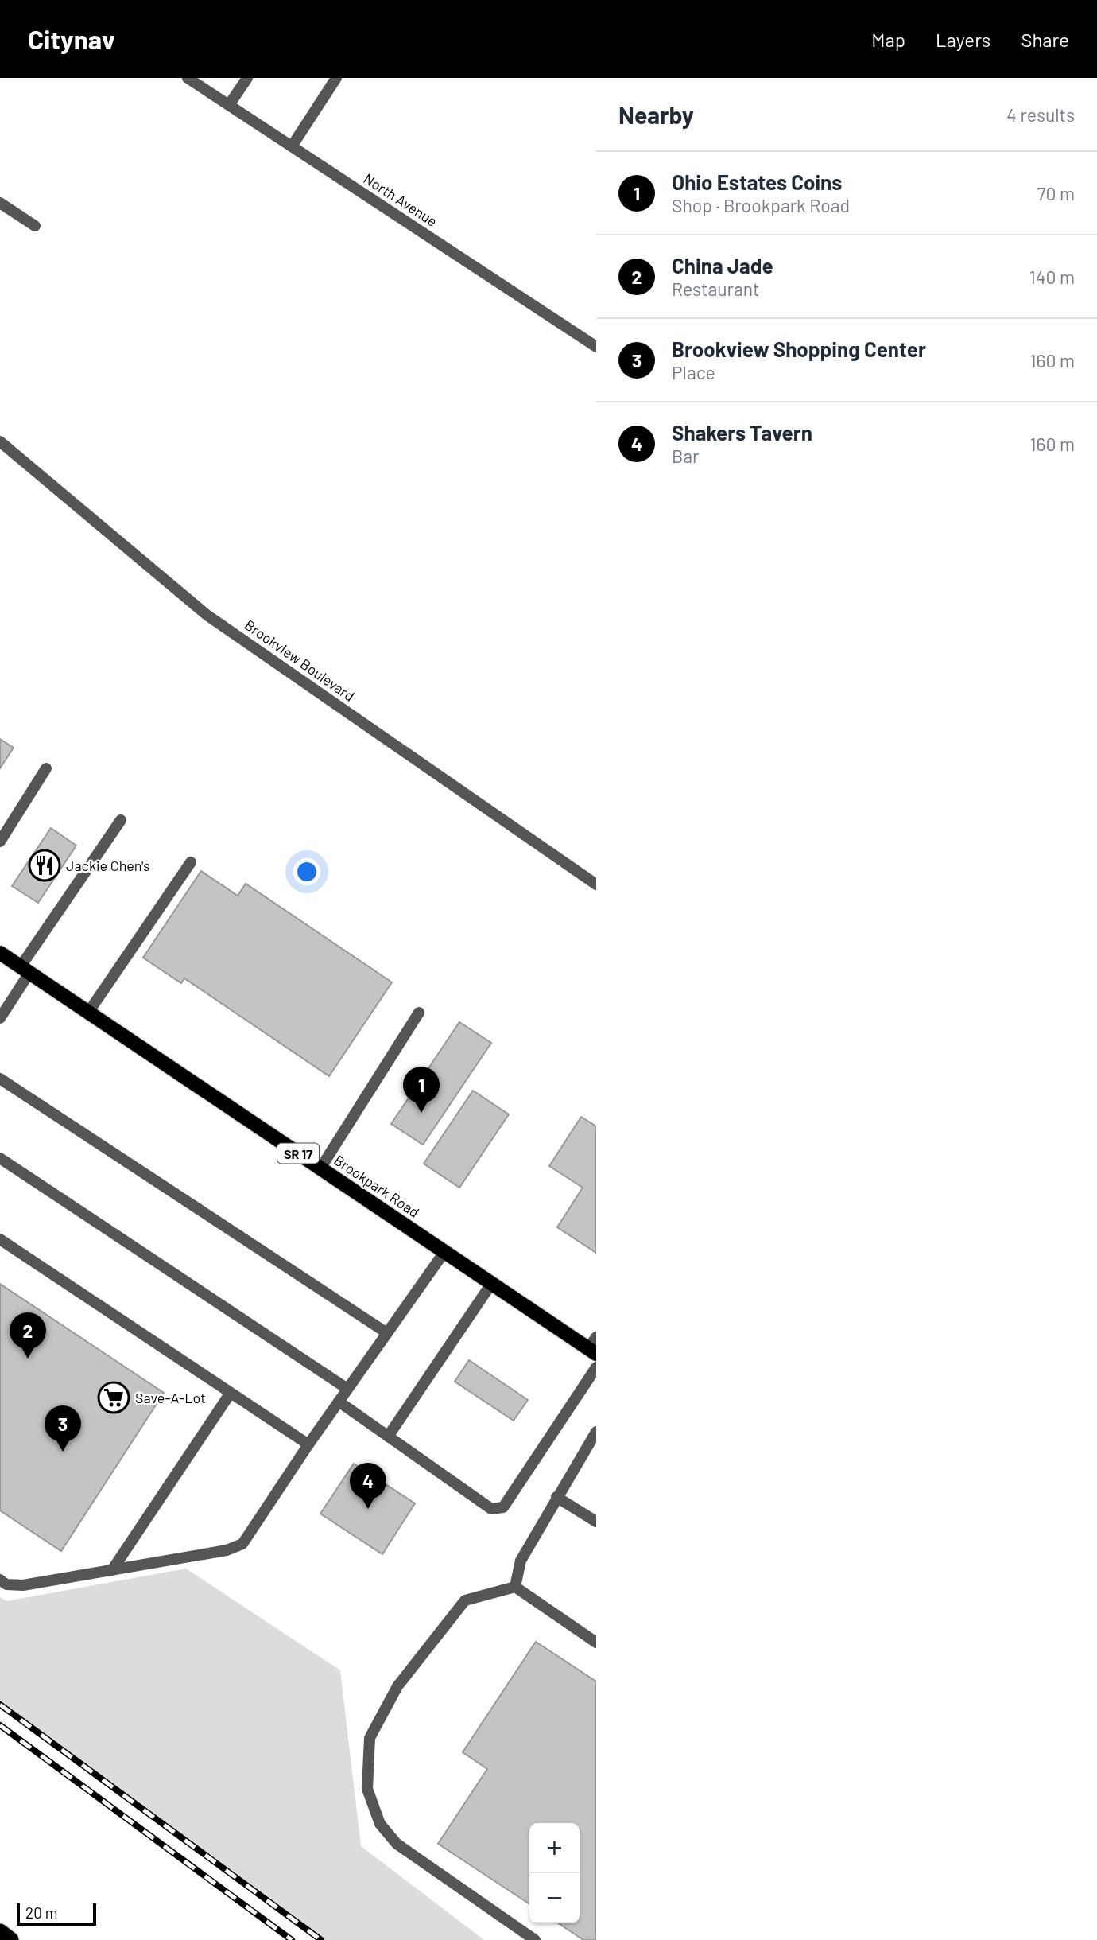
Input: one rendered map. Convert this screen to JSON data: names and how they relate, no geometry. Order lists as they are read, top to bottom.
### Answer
{
  "streets": {
    "main road": ["SR 17", "Brookpark Road"],
    "street": ["North Avenue", "Brookview Boulevard"]
  },
  "places": {
    "restaurant": ["Jackie Chen's"],
    "supermarket": ["Save-A-Lot"]
  },
  "scale_bar": "20 m",
  "page": {
    "header": "Citynav",
    "nav": ["Map", "Layers", "Share"],
    "heading": ["Nearby", "4 results"],
    "list": [
      {
        "mark": "1",
        "name": "Ohio Estates Coins",
        "note": "Shop · Brookpark Road",
        "value": "70 m"
      },
      {
        "mark": "2",
        "name": "China Jade",
        "note": "Restaurant",
        "value": "140 m"
      },
      {
        "mark": "3",
        "name": "Brookview Shopping Center",
        "note": "Place",
        "value": "160 m"
      },
      {
        "mark": "4",
        "name": "Shakers Tavern",
        "note": "Bar",
        "value": "160 m"
      }
    ],
    "pins": [
      "1",
      "2",
      "3",
      "4"
    ],
    "map_buttons": ["+", "−"],
    "scale": "20 m"
  }
}
